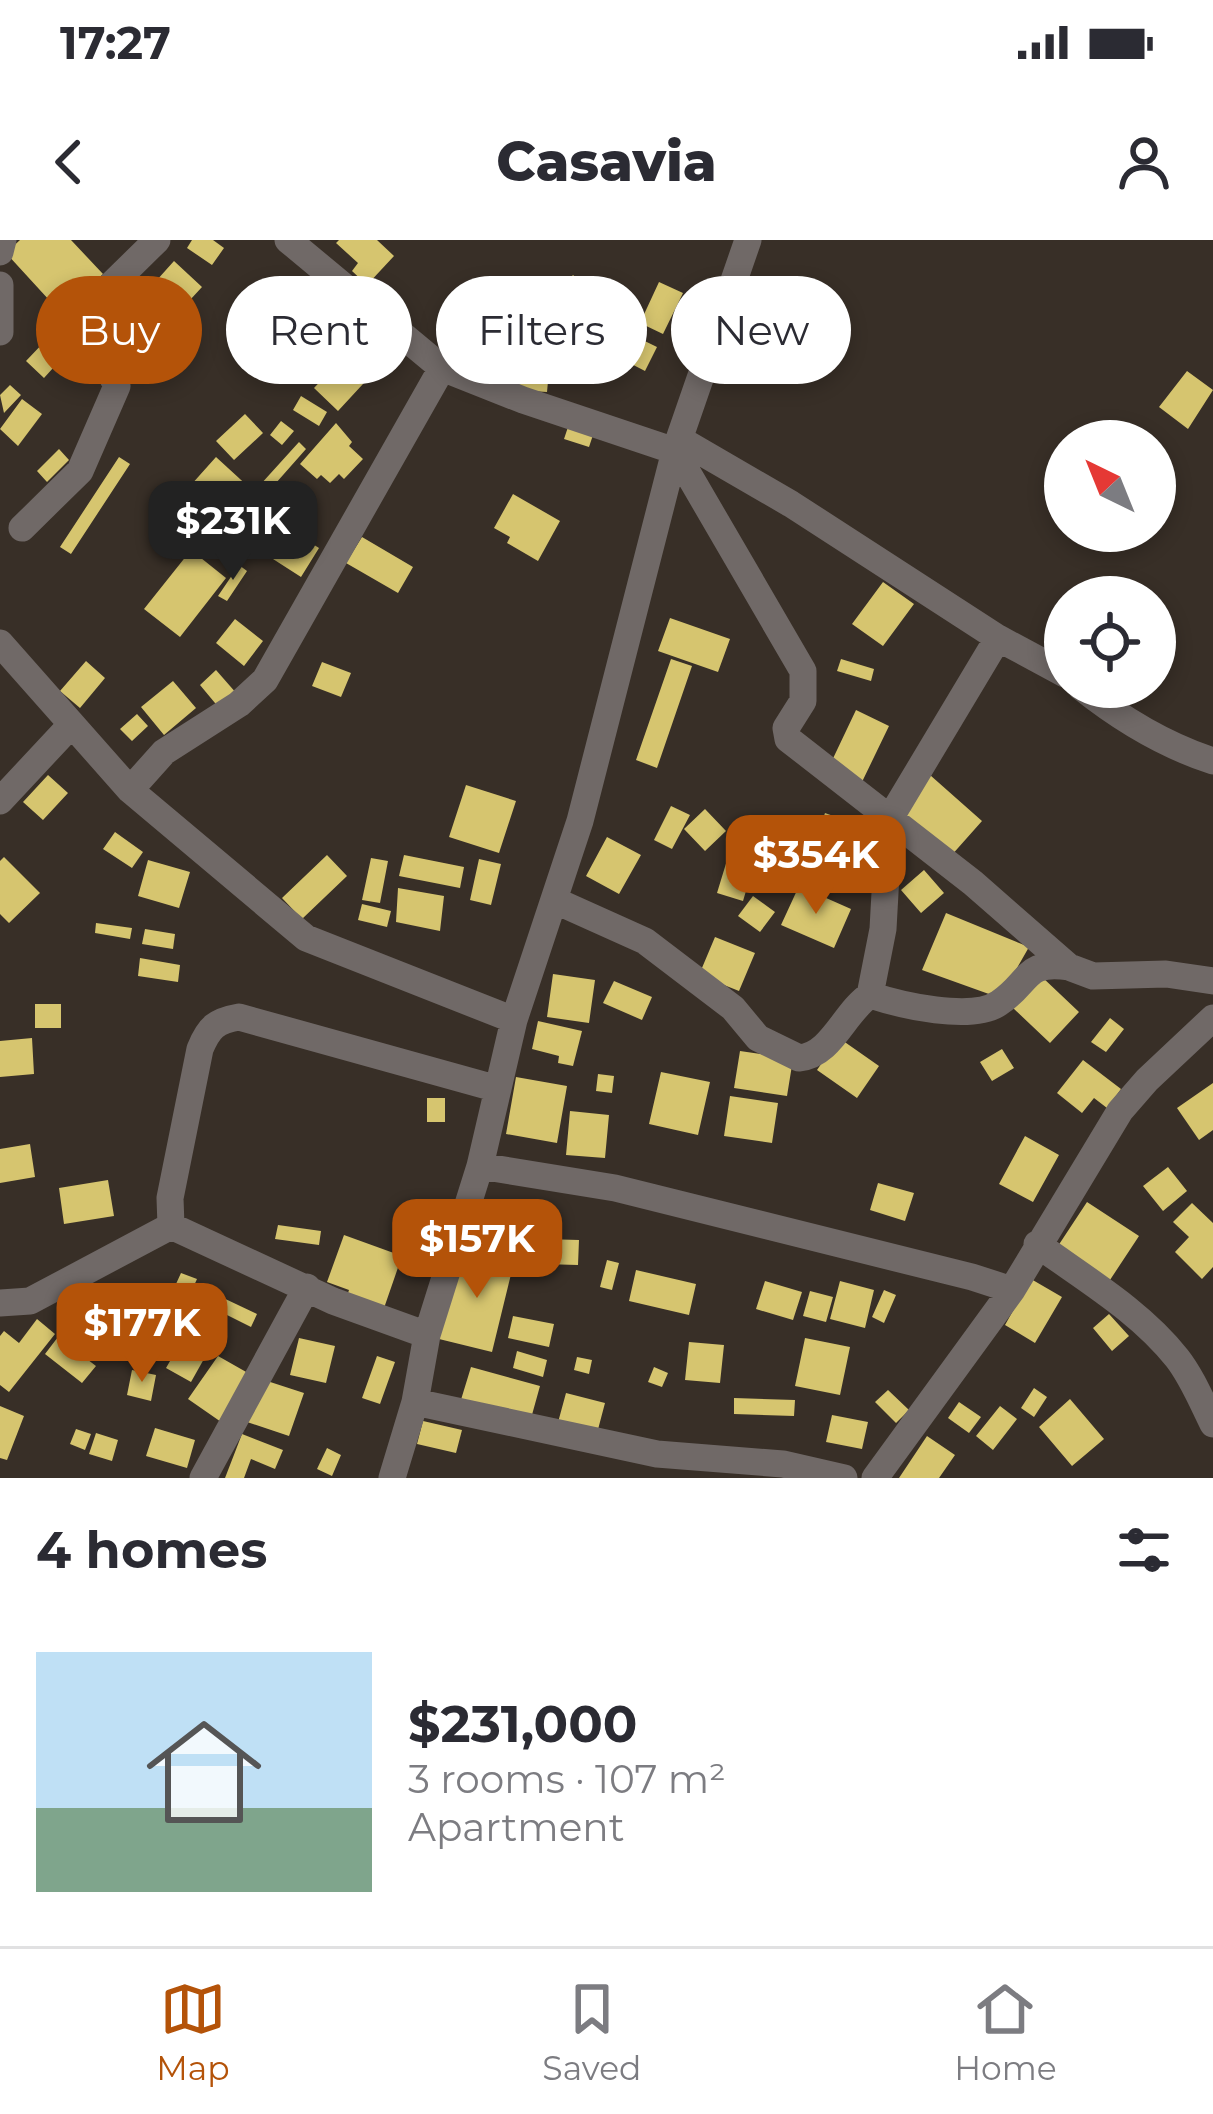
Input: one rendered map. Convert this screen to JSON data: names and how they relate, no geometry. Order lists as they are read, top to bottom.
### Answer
{
  "north": "top left",
  "page": {
    "status": "17:27",
    "header": "Casavia",
    "chip": [
      "Buy",
      "Rent",
      "Filters",
      "New"
    ],
    "price": [
      "$231K",
      "$354K",
      "$157K",
      "$177K"
    ],
    "heading": "4 homes",
    "list": [
      {
        "name": "$231,000",
        "note": "3 rooms · 107 m² · Apartment"
      }
    ],
    "tabs": ["Map", "Saved", "Home"]
  }
}
